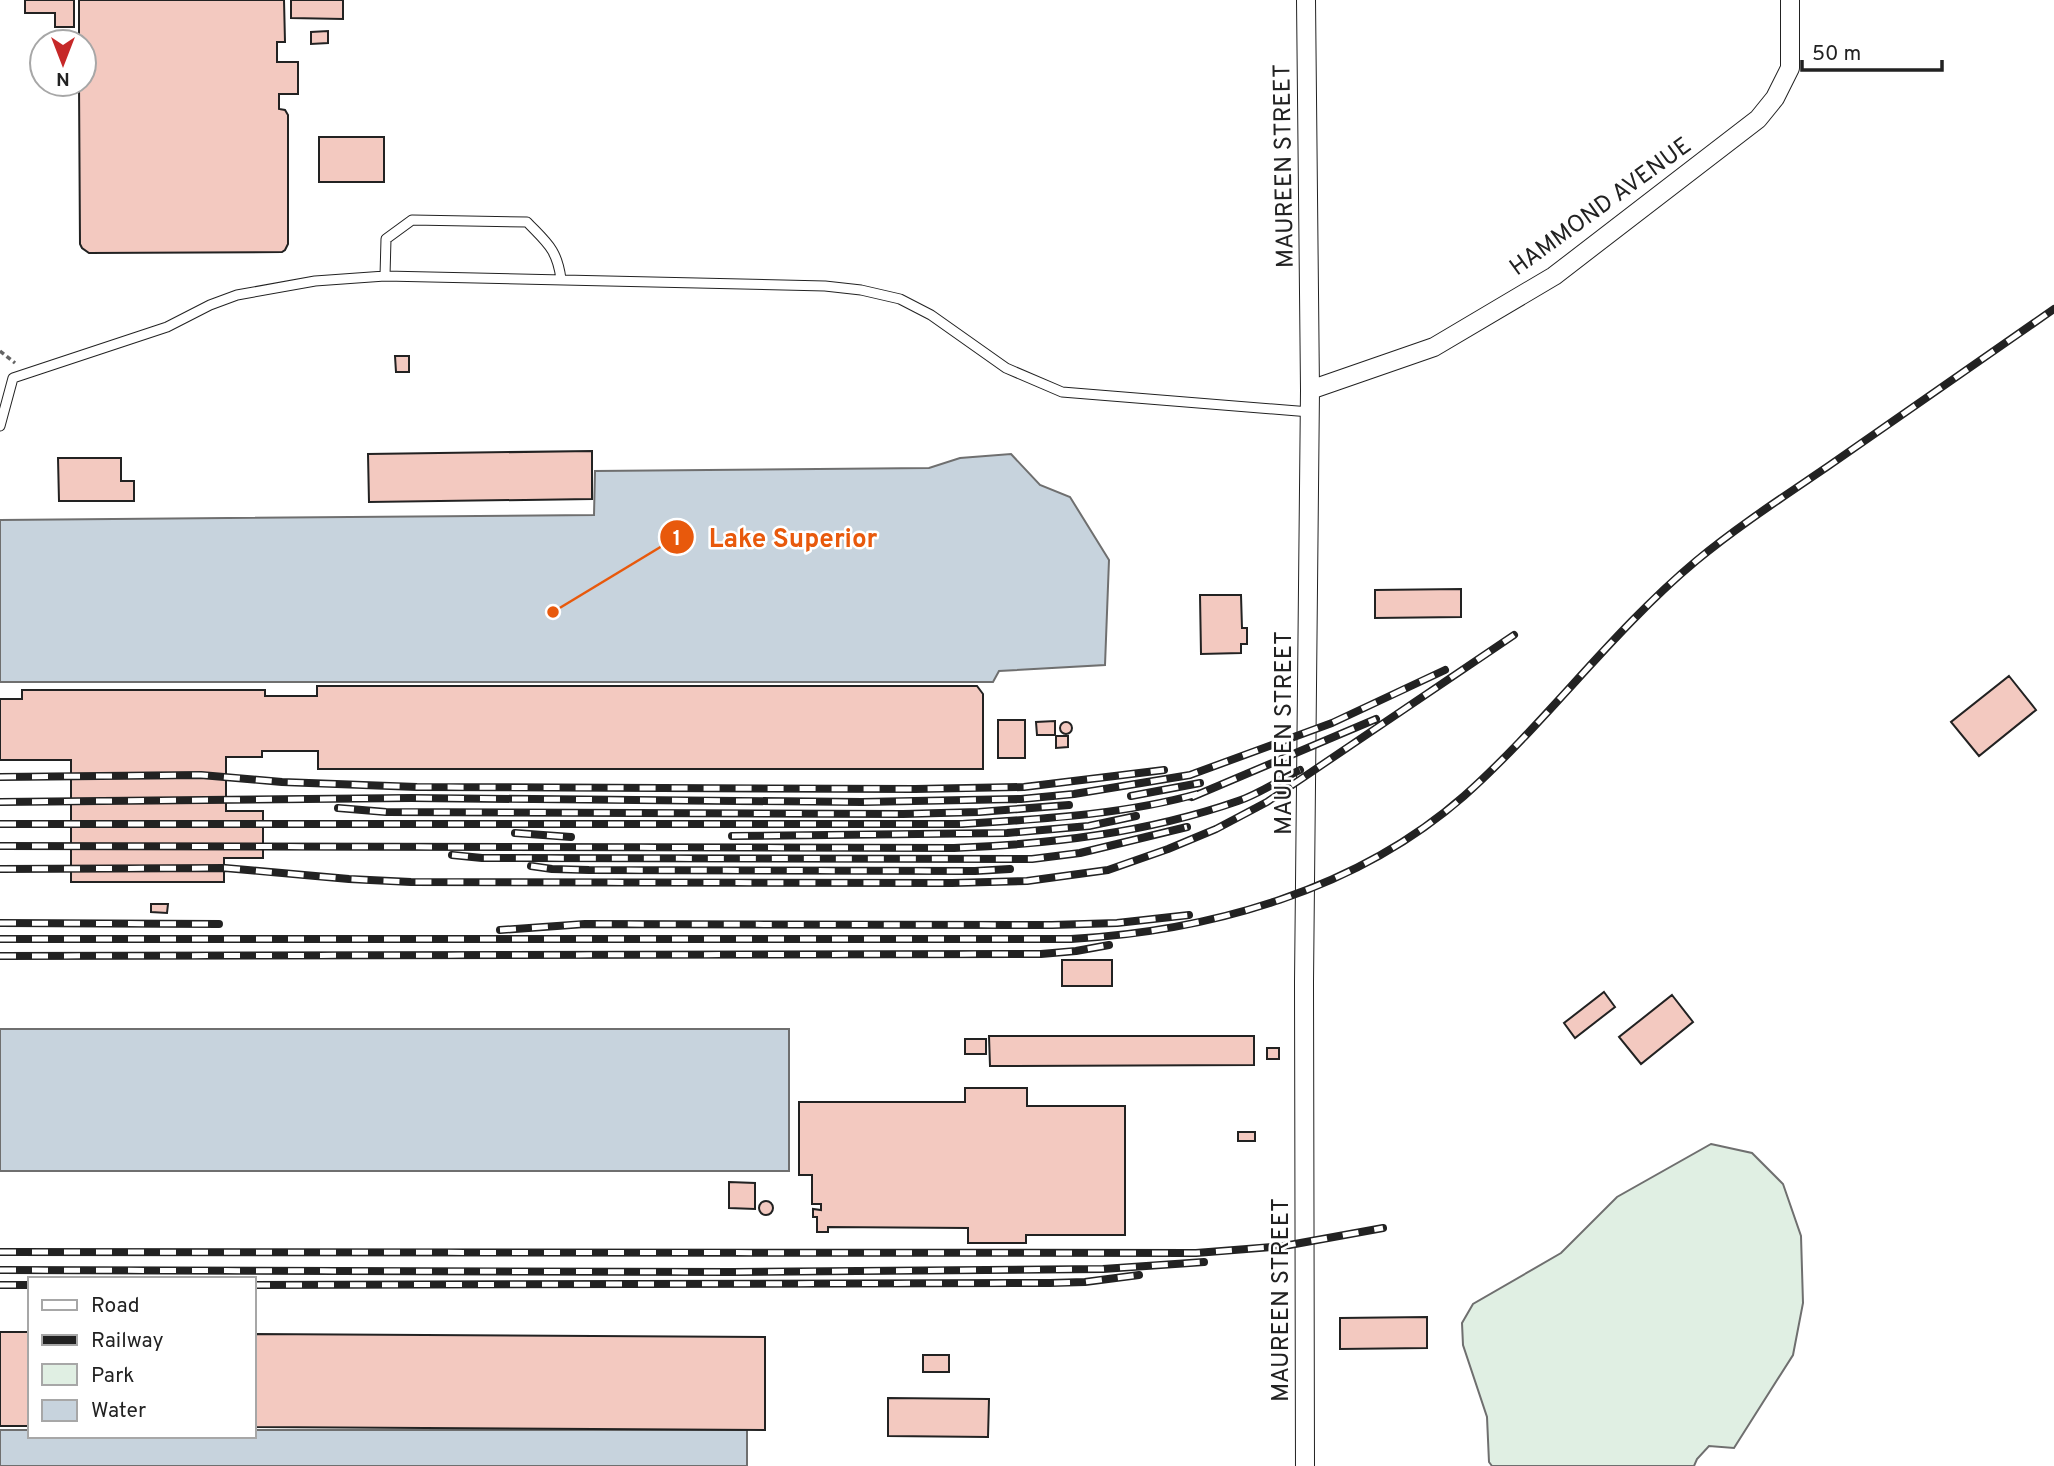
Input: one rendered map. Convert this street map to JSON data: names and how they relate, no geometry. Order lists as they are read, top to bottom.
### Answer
{
  "streets": {
    "street": ["MAUREEN STREET", "HAMMOND AVENUE"]
  },
  "crossings": [
    ["MAUREEN STREET", "HAMMOND AVENUE"]
  ],
  "places": ["Lake Superior"],
  "legend": [
    "Road",
    "Railway",
    "Park",
    "Water"
  ],
  "scale_bar": "50 m",
  "north": "bottom"
}
